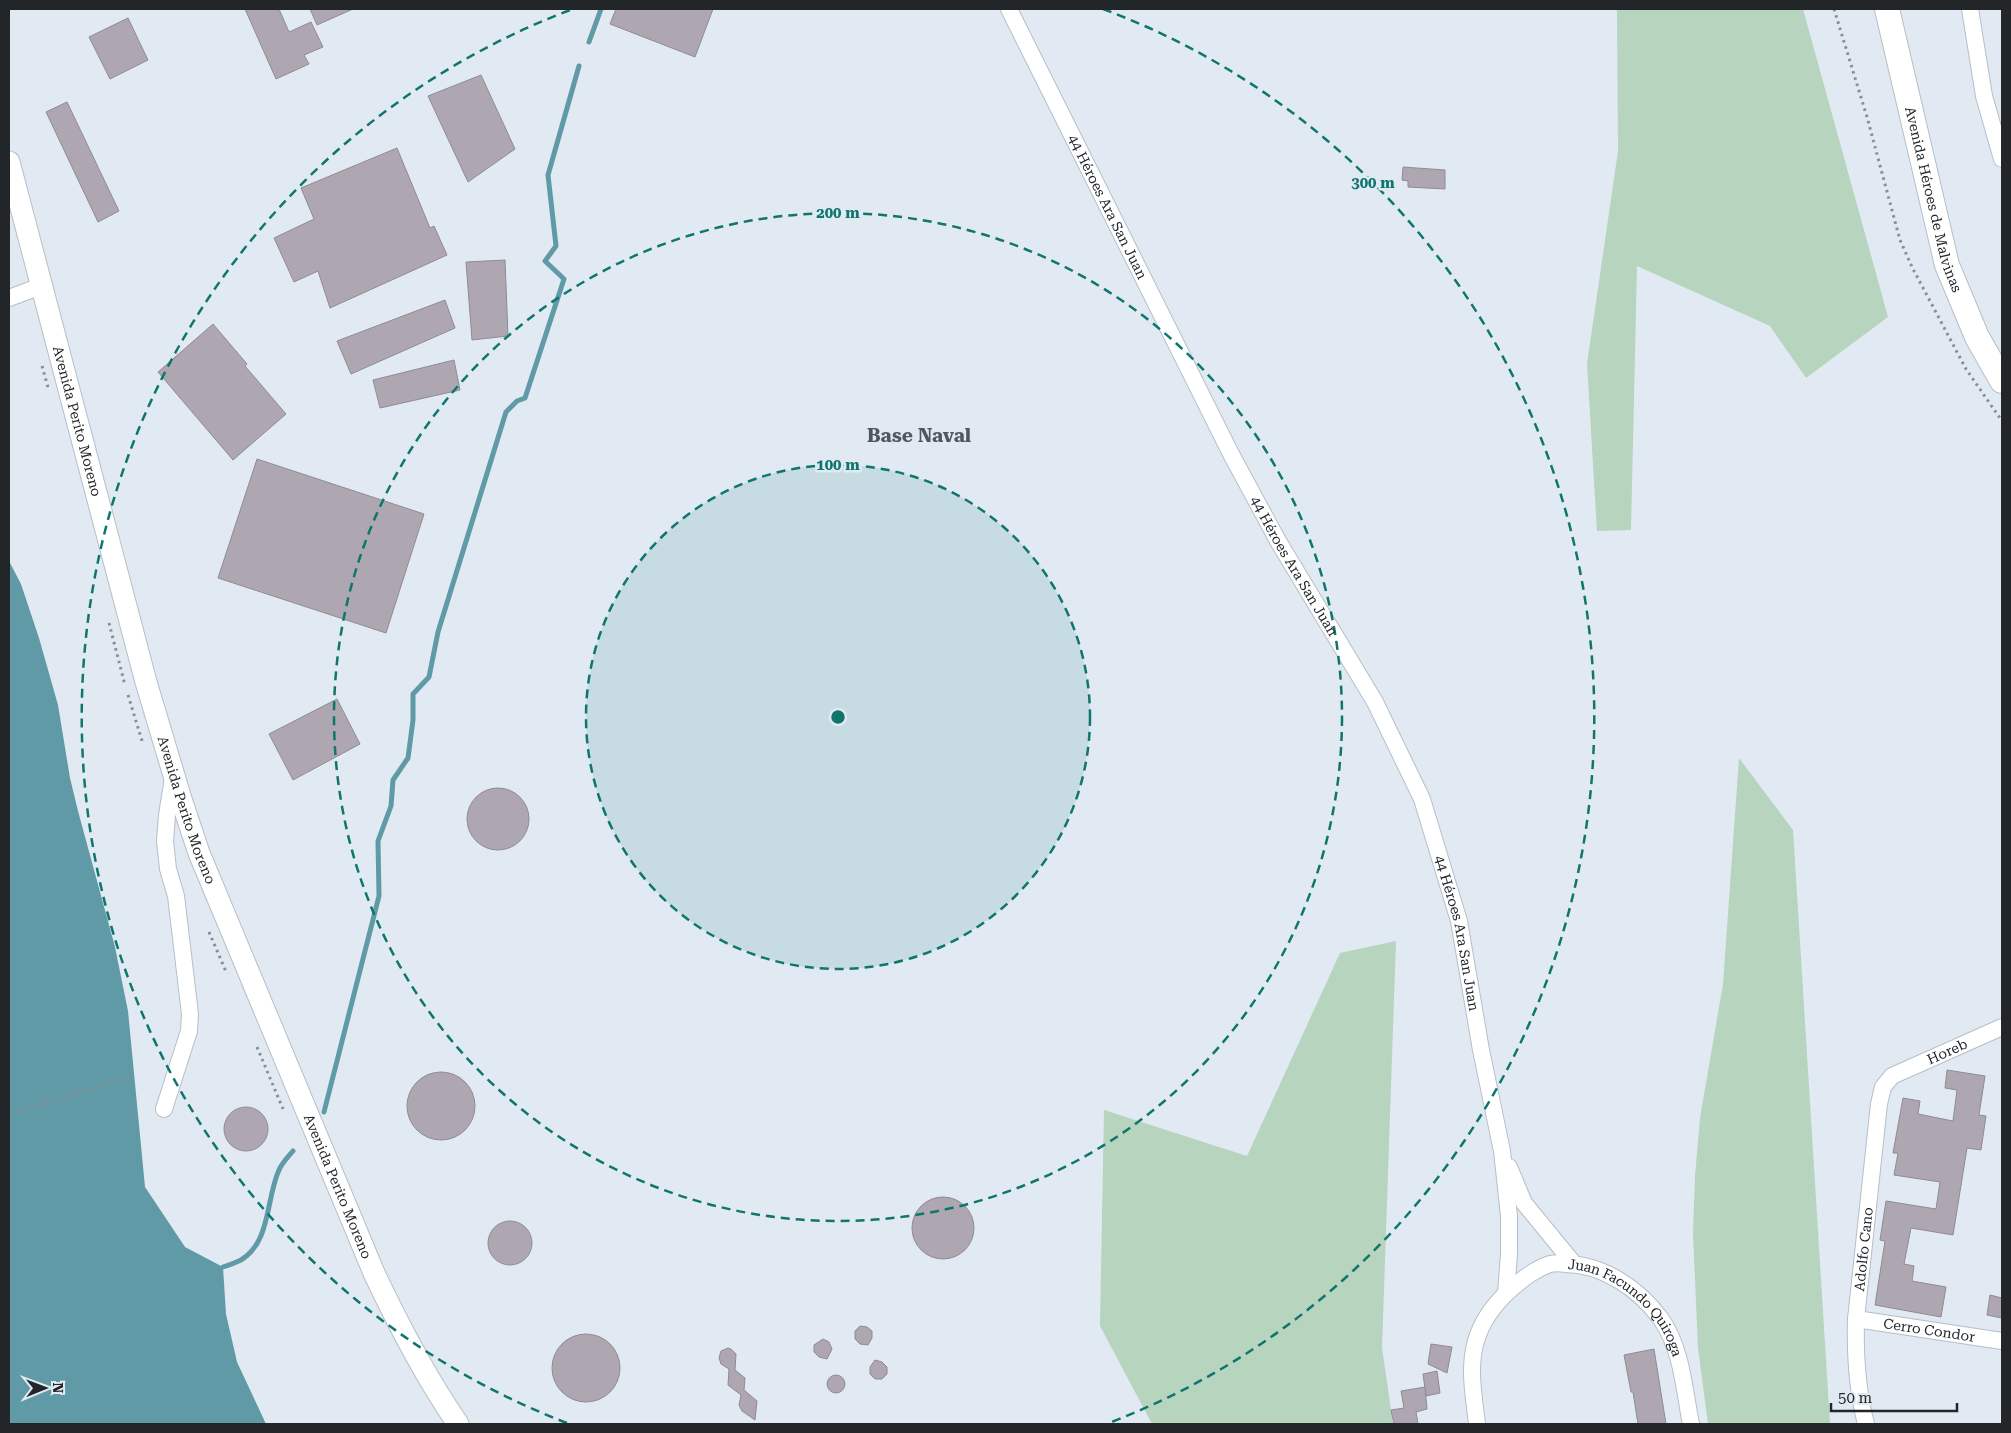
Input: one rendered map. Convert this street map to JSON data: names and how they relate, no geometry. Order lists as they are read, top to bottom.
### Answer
{
  "streets": {
    "highway": ["Avenida Héroes de Malvinas"],
    "main road": ["Avenida Perito Moreno"],
    "street": [
      "44 Héroes Ara San Juan",
      "Horeb",
      "Adolfo Cano",
      "Juan Facundo Quiroga",
      "Cerro Condor"
    ]
  },
  "crossings": [
    ["44 Héroes Ara San Juan", "Juan Facundo Quiroga"],
    ["Horeb", "Adolfo Cano"],
    ["Adolfo Cano", "Cerro Condor"]
  ],
  "districts": ["Base Naval"],
  "scale_bar": "50 m",
  "north": "right",
  "rings": ["300 m", "200 m", "100 m"]
}
